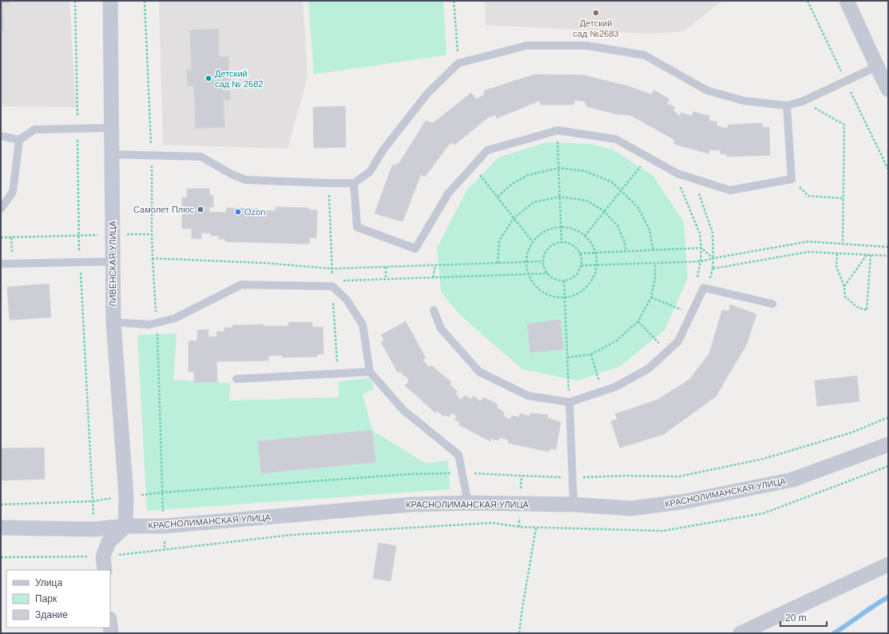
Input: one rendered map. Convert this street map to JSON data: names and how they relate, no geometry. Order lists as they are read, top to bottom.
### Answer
{
  "streets": {
    "street": ["ЛИВЕНСКАЯ УЛИЦА", "КРАСНОЛИМАНСКАЯ УЛИЦА"]
  },
  "crossings": [
    ["ЛИВЕНСКАЯ УЛИЦА", "КРАСНОЛИМАНСКАЯ УЛИЦА"]
  ],
  "places": [
    "Детский сад №2683",
    "Детский сад № 2682",
    "Самолет Плюс",
    "Ozon"
  ],
  "legend": ["Улица", "Парк", "Здание"],
  "scale_bar": "20 m"
}
